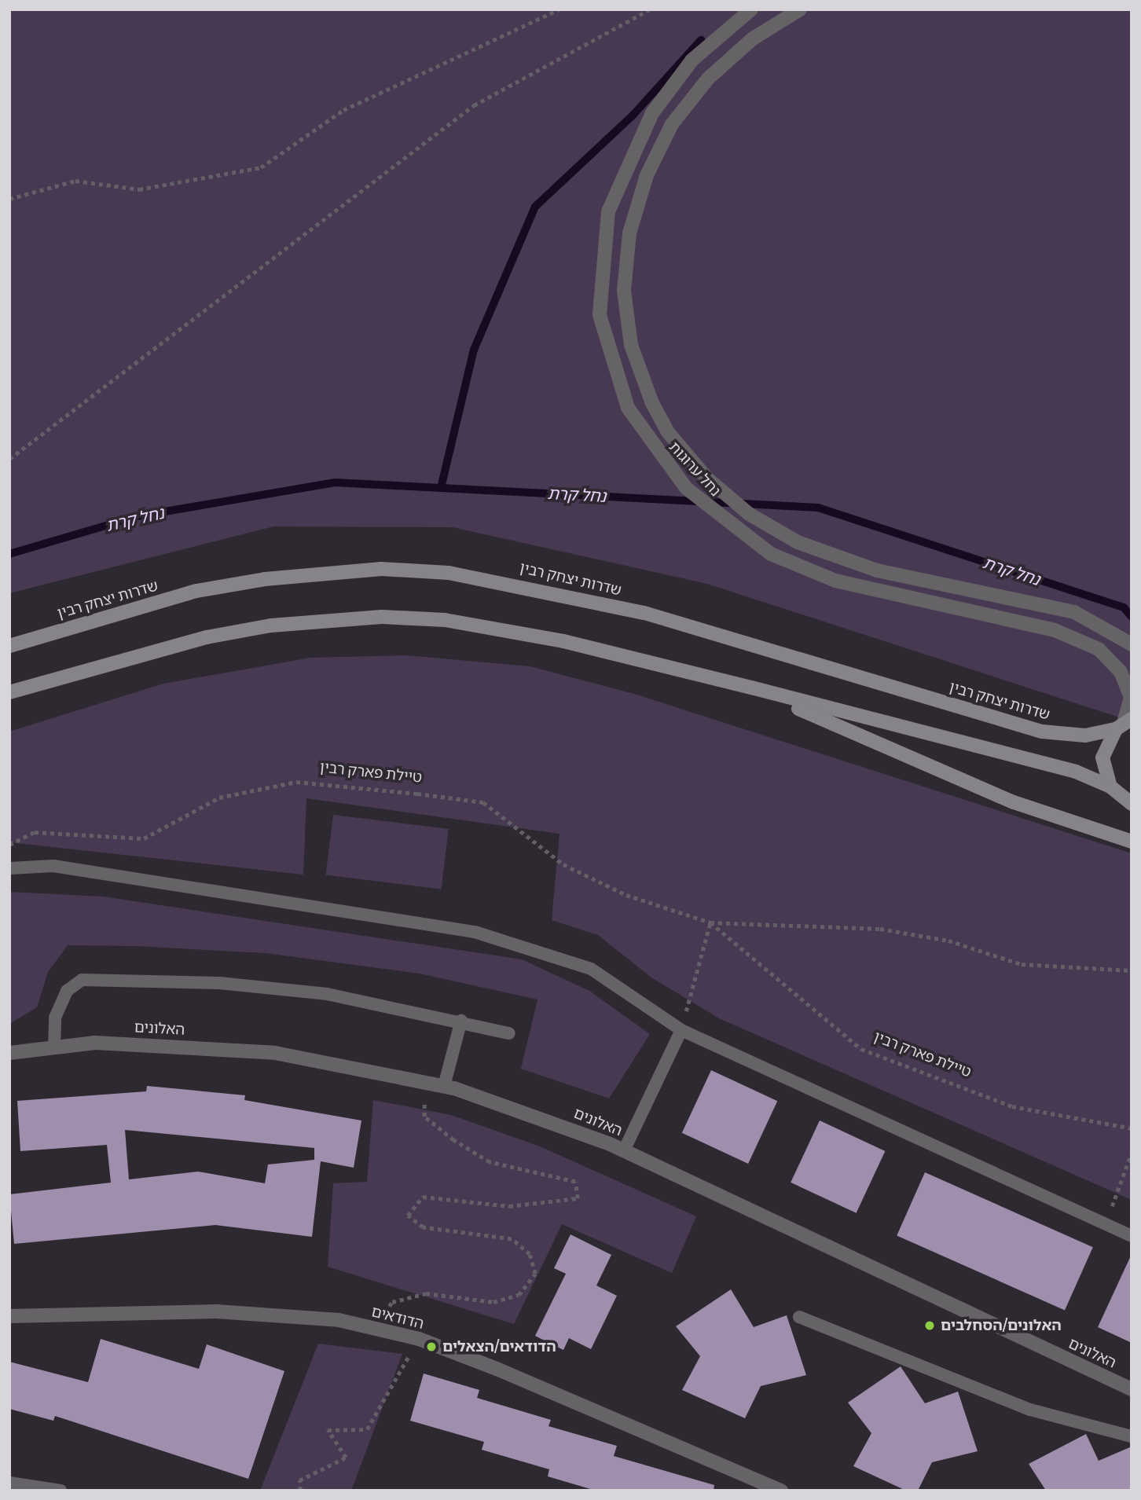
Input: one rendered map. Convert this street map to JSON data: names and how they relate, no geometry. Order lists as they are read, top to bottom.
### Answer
{
  "streets": {
    "main road": ["שדרות יצחק רבין"],
    "street": ["נחל ערוגות", "האלונים", "הדודאים"],
    "path": ["טיילת פארק רבין"]
  },
  "crossings": [
    ["נחל ערוגות", "שדרות יצחק רבין"]
  ],
  "water": ["נחל קרת"],
  "places": ["האלונים/הסחלבים", "הדודאים/הצאלים"]
}
